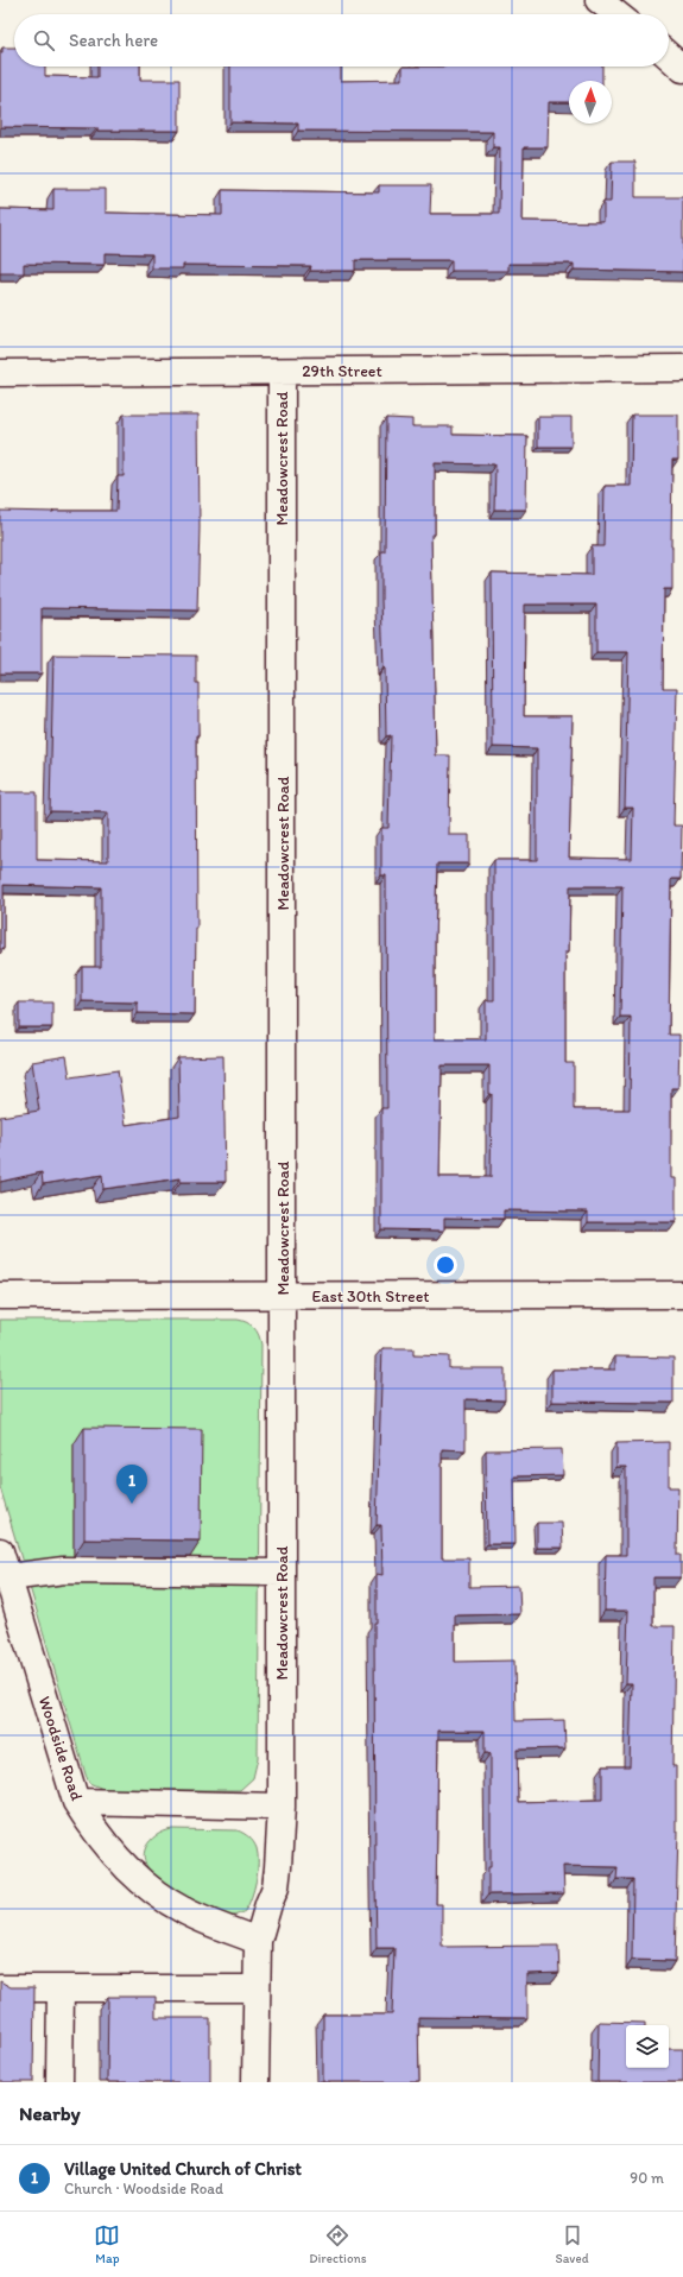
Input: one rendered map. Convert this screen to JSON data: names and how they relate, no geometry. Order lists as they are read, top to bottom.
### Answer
{
  "streets": {
    "street": [
      "29th Street",
      "Meadowcrest Road",
      "East 30th Street",
      "Woodside Road"
    ]
  },
  "crossings": [
    ["29th Street", "Meadowcrest Road"],
    ["Meadowcrest Road", "East 30th Street"],
    ["Meadowcrest Road", "Woodside Road"]
  ],
  "north": "top",
  "page": {
    "search": "Search here",
    "pins": "1",
    "heading": "Nearby",
    "list": [
      {
        "mark": "1",
        "name": "Village United Church of Christ",
        "note": "Church · Woodside Road",
        "value": "90 m"
      }
    ],
    "nav": ["Map", "Directions", "Saved"]
  }
}
